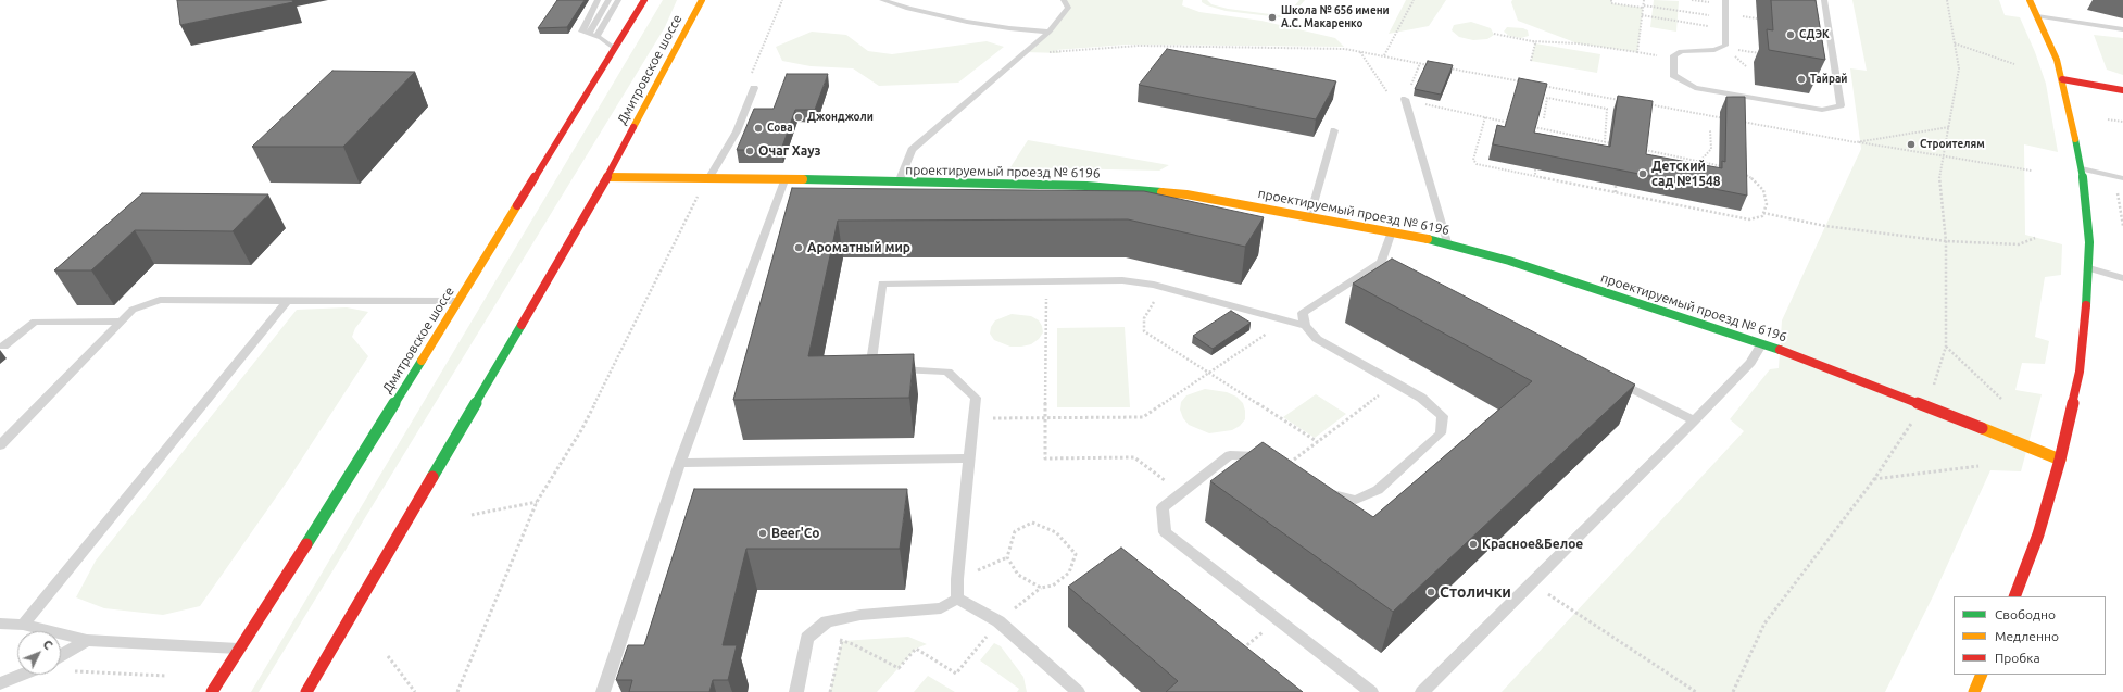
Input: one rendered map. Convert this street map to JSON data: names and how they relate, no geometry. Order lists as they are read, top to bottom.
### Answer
{
  "streets": {
    "street": ["Дмитровское шоссе", "проектируемый проезд № 6196"]
  },
  "crossings": [
    ["Дмитровское шоссе", "проектируемый проезд № 6196"]
  ],
  "places": [
    "Школа № 656 имени А.С. Макаренко",
    "СДЭК",
    "Тайрай",
    "Джонджоли",
    "Сова",
    "Строителям",
    "Очаг Хауз",
    "Детский сад №1548",
    "Ароматный мир",
    "Beer'Co",
    "Красное&Белое",
    "Столички"
  ],
  "legend": ["Свободно", "Медленно", "Пробка"],
  "north": "top right"
}
